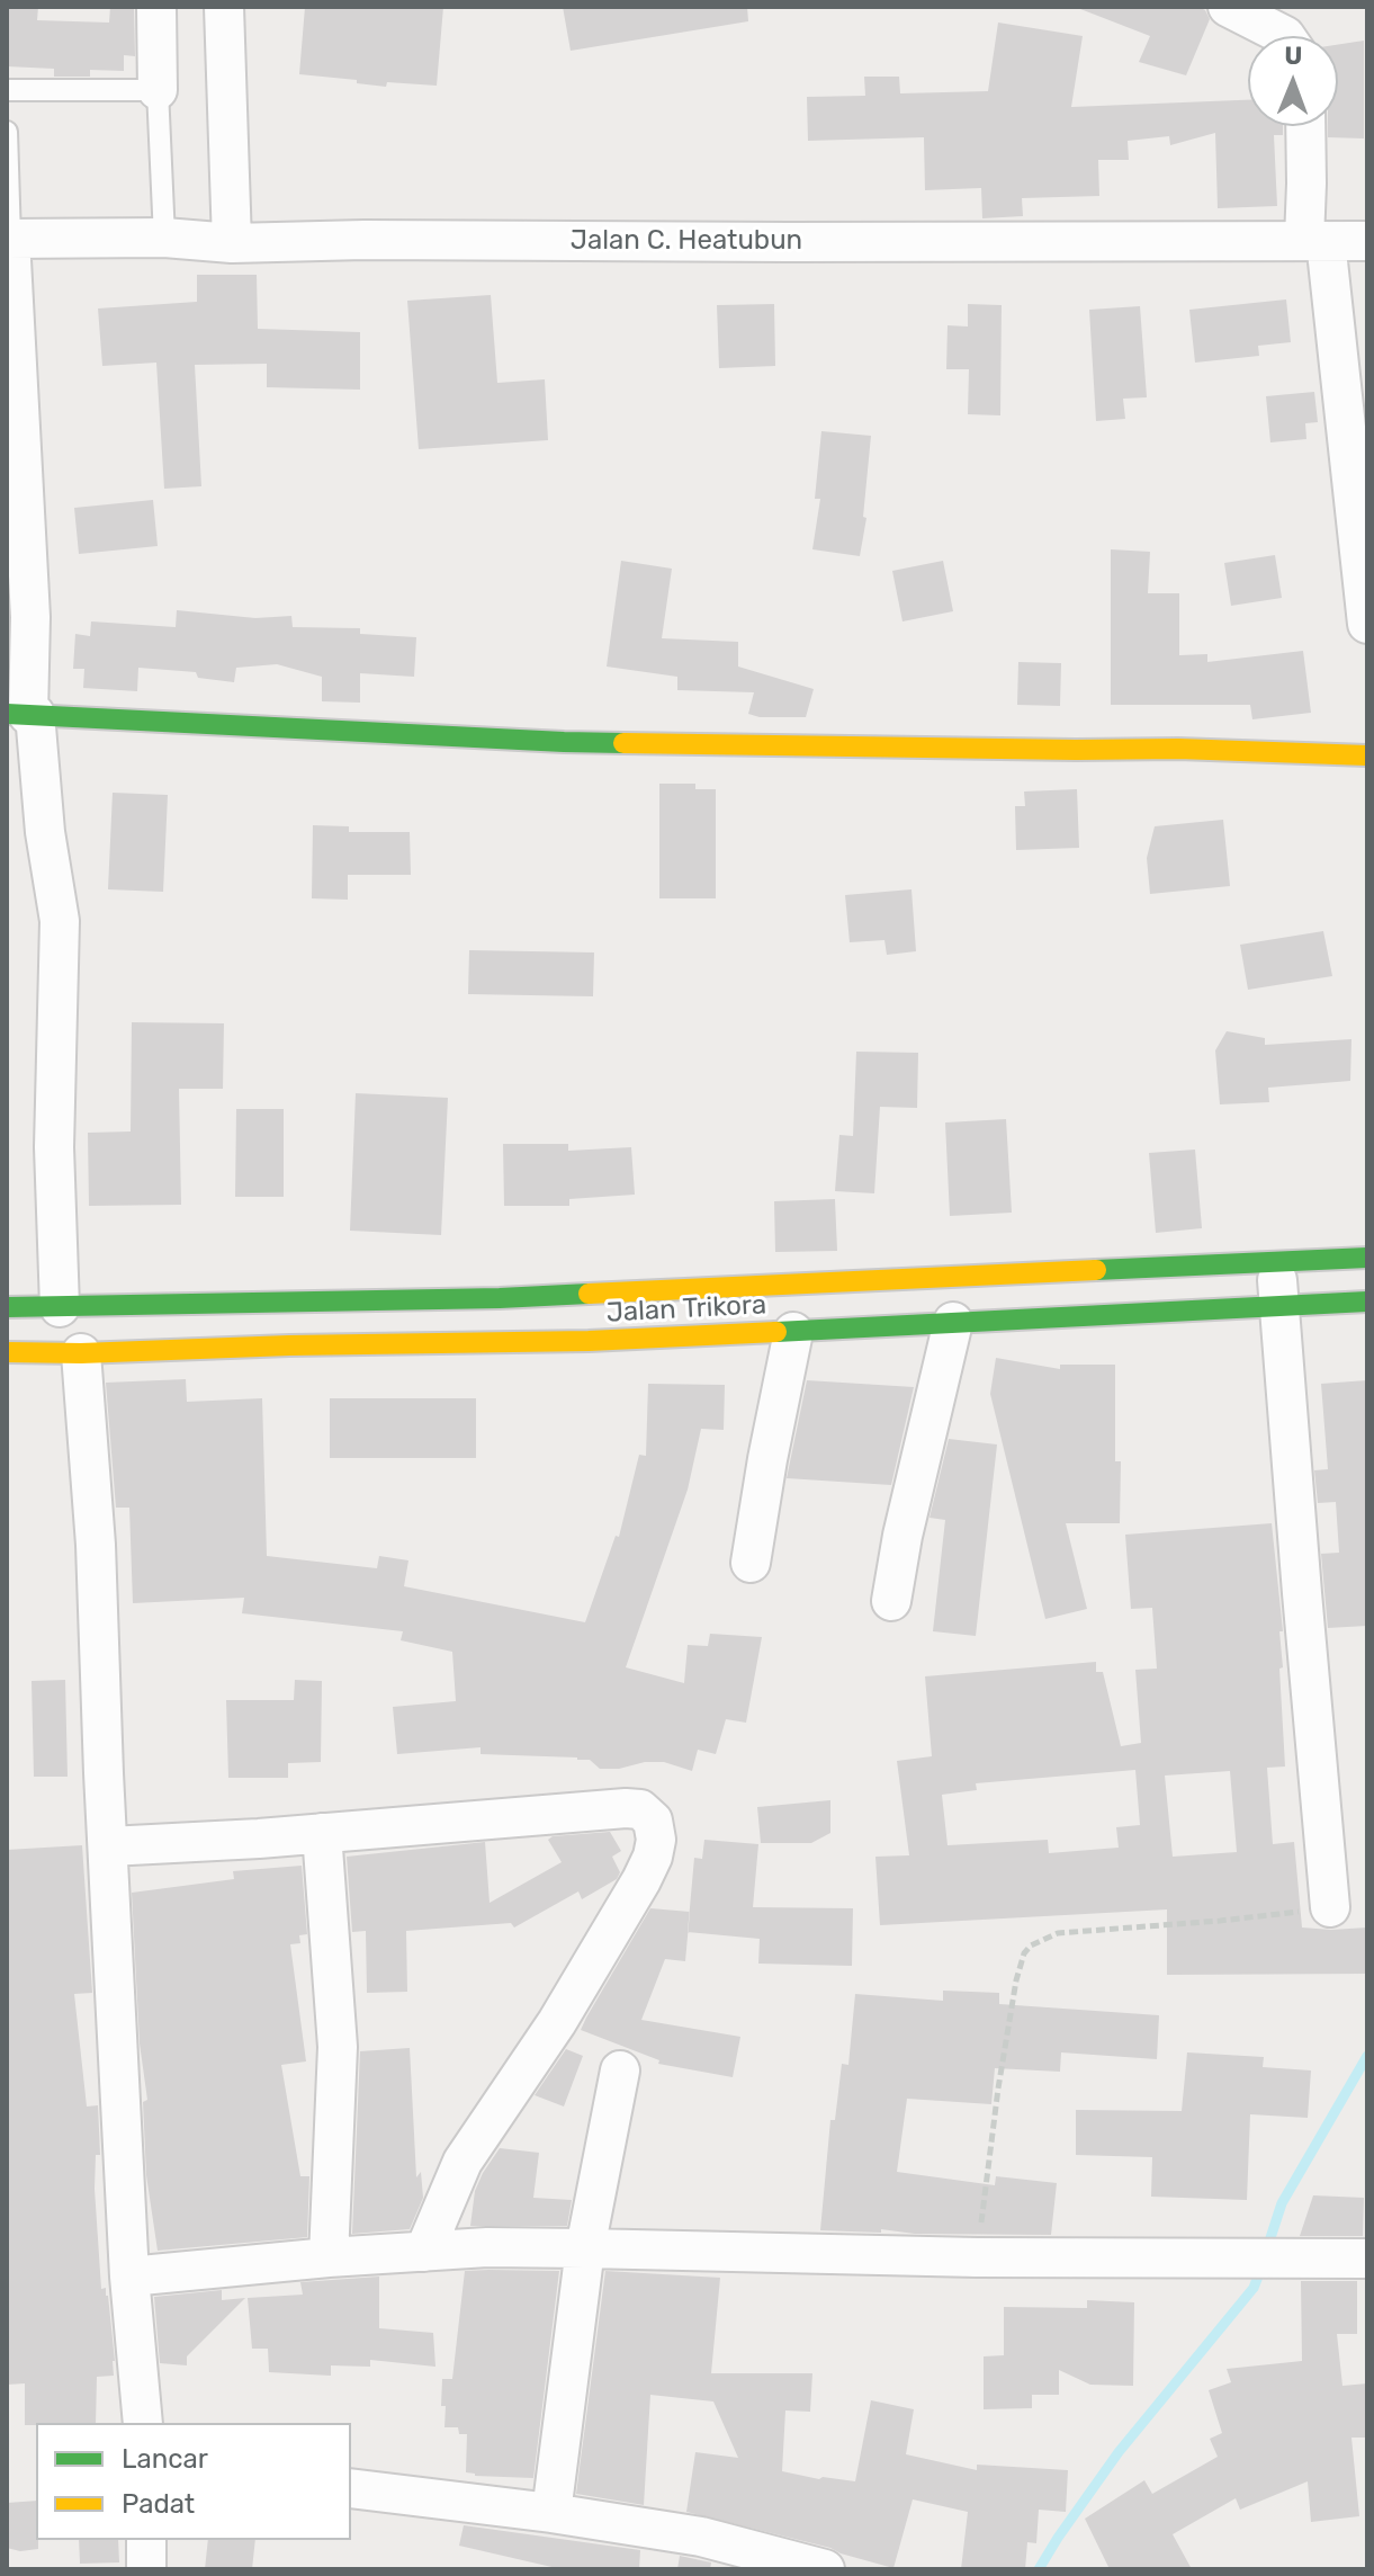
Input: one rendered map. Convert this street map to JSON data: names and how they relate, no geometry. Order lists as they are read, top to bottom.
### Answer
{
  "streets": {
    "main road": ["Jalan Trikora"],
    "street": ["Jalan C. Heatubun"]
  },
  "legend": ["Lancar", "Padat"],
  "north": "top"
}
